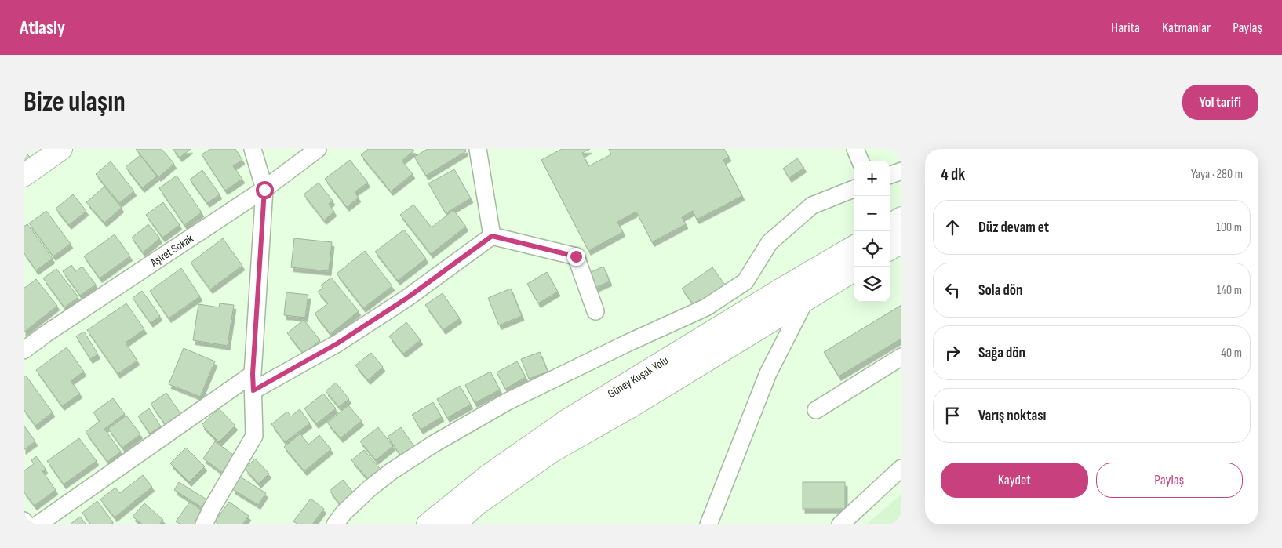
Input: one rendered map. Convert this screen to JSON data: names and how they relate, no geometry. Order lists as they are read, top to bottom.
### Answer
{
  "streets": {
    "main road": ["Güney Kuşak Yolu"],
    "street": ["Aşiret Sokak"]
  },
  "page": {
    "header": "Atlasly",
    "nav": ["Harita", "Katmanlar", "Paylaş"],
    "buttons": [
      "Yol tarifi",
      ["Kaydet", "Paylaş"]
    ],
    "title": "Bize ulaşın",
    "heading": ["4 dk", "Yaya · 280 m"],
    "map_buttons": ["+", "−"],
    "list": [
      ["Düz devam et", "100 m"],
      ["Sola dön", "140 m"],
      ["Sağa dön", "40 m"],
      "Varış noktası"
    ]
  }
}
